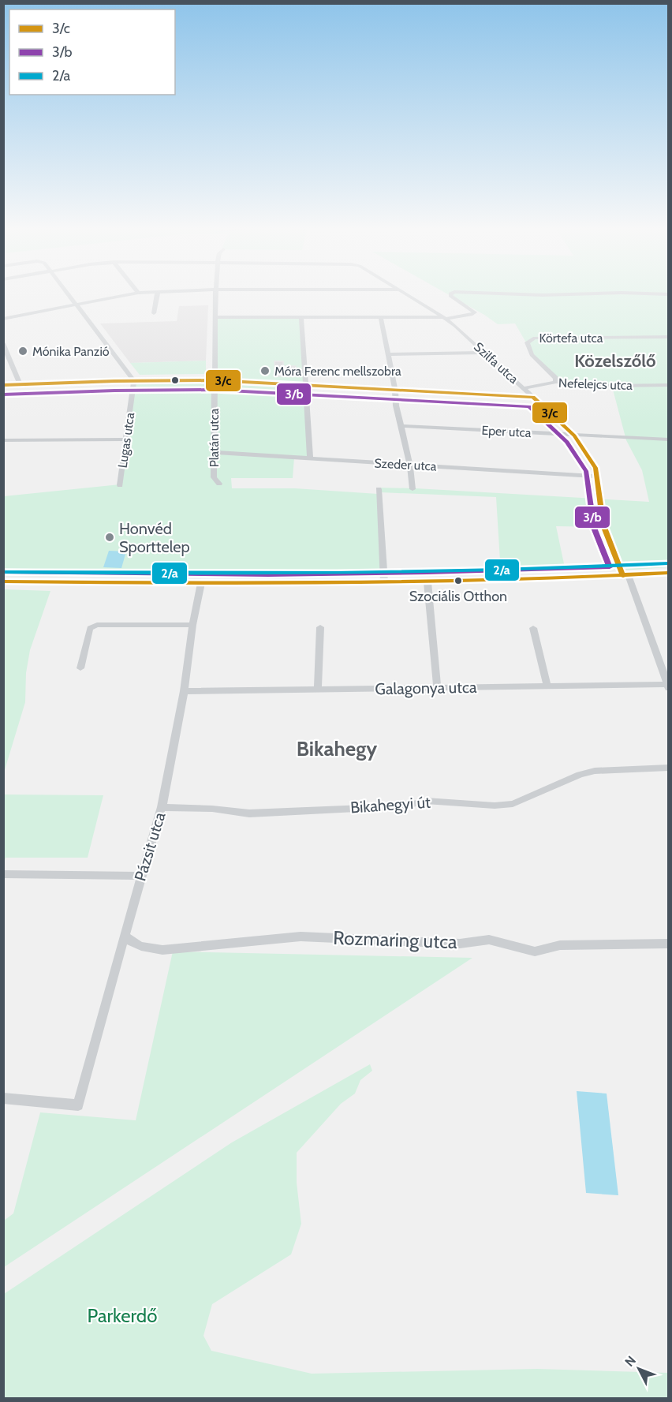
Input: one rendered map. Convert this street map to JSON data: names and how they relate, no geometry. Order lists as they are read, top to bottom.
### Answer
{
  "streets": {
    "street": [
      "Körtefa utca",
      "Szilfa utca",
      "Nefelejcs utca",
      "Eper utca",
      "Platán utca",
      "Lugas utca",
      "Szeder utca",
      "Galagonya utca",
      "Bikahegyi út",
      "Pázsit utca",
      "Rozmaring utca"
    ]
  },
  "crossings": [
    ["Körtefa utca", "Nefelejcs utca"],
    ["Szilfa utca", "Nefelejcs utca"],
    ["Szilfa utca", "Eper utca"],
    ["Szilfa utca", "Szeder utca"],
    ["Szilfa utca", "Galagonya utca"],
    ["Platán utca", "Szeder utca"],
    ["Galagonya utca", "Pázsit utca"],
    ["Bikahegyi út", "Pázsit utca"],
    ["Pázsit utca", "Rozmaring utca"]
  ],
  "districts": ["Közelszőlő", "Bikahegy"],
  "parks": ["Parkerdő"],
  "places": [
    "Mónika Panzió",
    "Móra Ferenc mellszobra",
    "Honvéd Sporttelep",
    "Szociális Otthon"
  ],
  "lines": ["transit line 3/c", "transit line 3/b", "transit line 2/a"],
  "legend": ["3/c", "3/b", "2/a"],
  "north": "top left"
}
